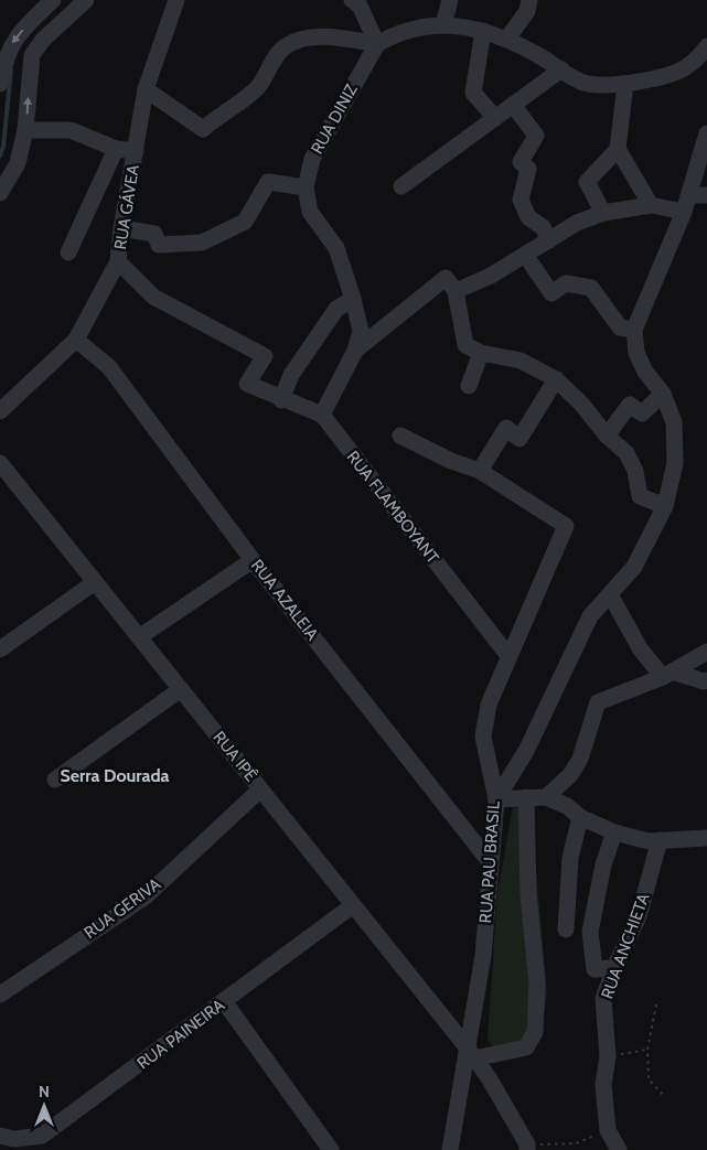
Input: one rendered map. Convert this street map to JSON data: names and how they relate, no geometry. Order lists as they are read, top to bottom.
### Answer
{
  "streets": {
    "street": [
      "RUA DINIZ",
      "RUA GÁVEA",
      "RUA FLAMBOYANT",
      "RUA AZALEIA",
      "RUA IPÊ",
      "RUA PAU BRASIL",
      "RUA GERIVA",
      "RUA ANCHIETA",
      "RUA PAINEIRA"
    ]
  },
  "crossings": [
    ["RUA GÁVEA", "RUA AZALEIA"],
    ["RUA FLAMBOYANT", "RUA PAU BRASIL"],
    ["RUA AZALEIA", "RUA PAU BRASIL"],
    ["RUA IPÊ", "RUA PAU BRASIL"],
    ["RUA IPÊ", "RUA GERIVA"],
    ["RUA IPÊ", "RUA PAINEIRA"]
  ],
  "districts": ["Serra Dourada"],
  "north": "top"
}
